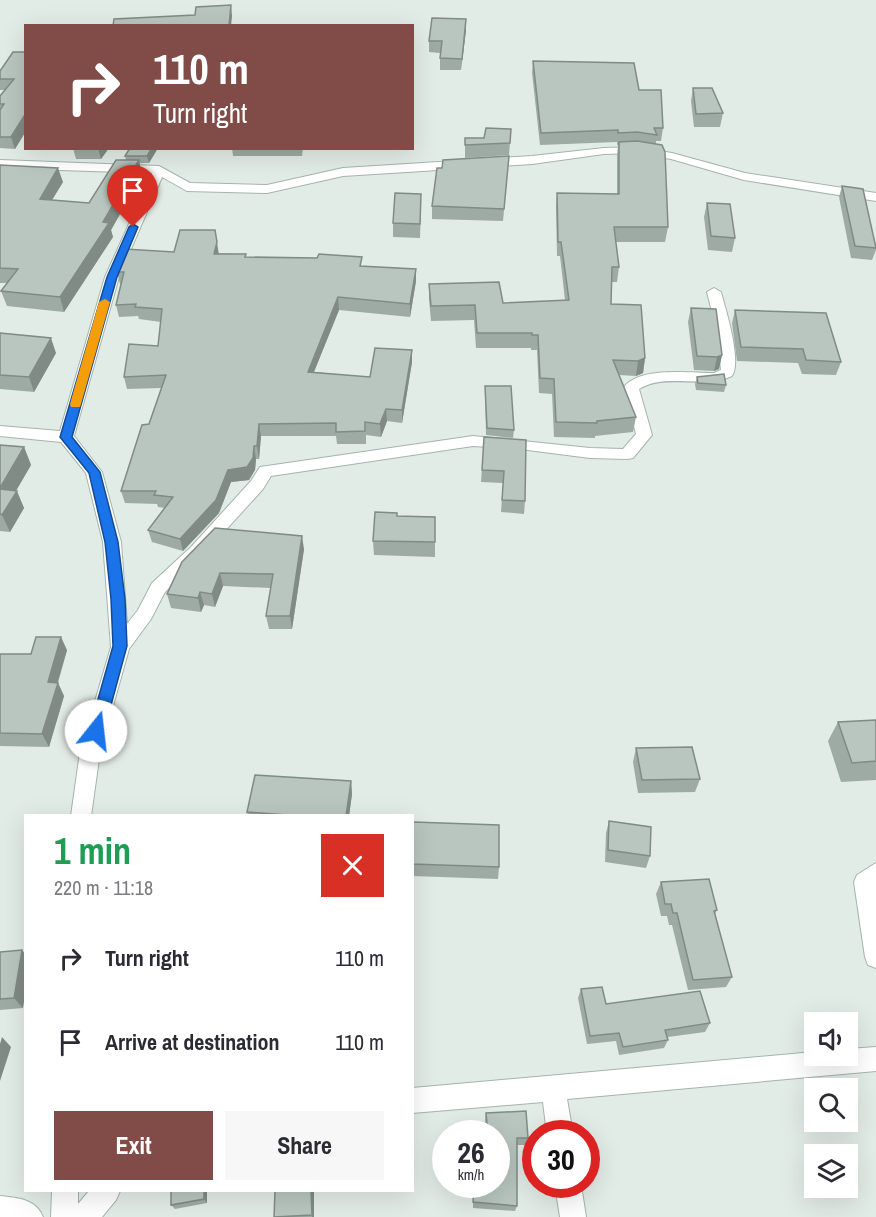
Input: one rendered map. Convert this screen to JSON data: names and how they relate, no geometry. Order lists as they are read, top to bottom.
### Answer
{
  "page": {
    "turn": ["110 m", "Turn right"],
    "heading": ["1 min", "220 m · 11:18"],
    "list": [
      {
        "name": "Turn right",
        "value": "110 m"
      },
      {
        "name": "Arrive at destination",
        "value": "110 m"
      }
    ],
    "buttons": ["Exit", "Share"],
    "speed": "26 km/h",
    "limit": "30"
  }
}
